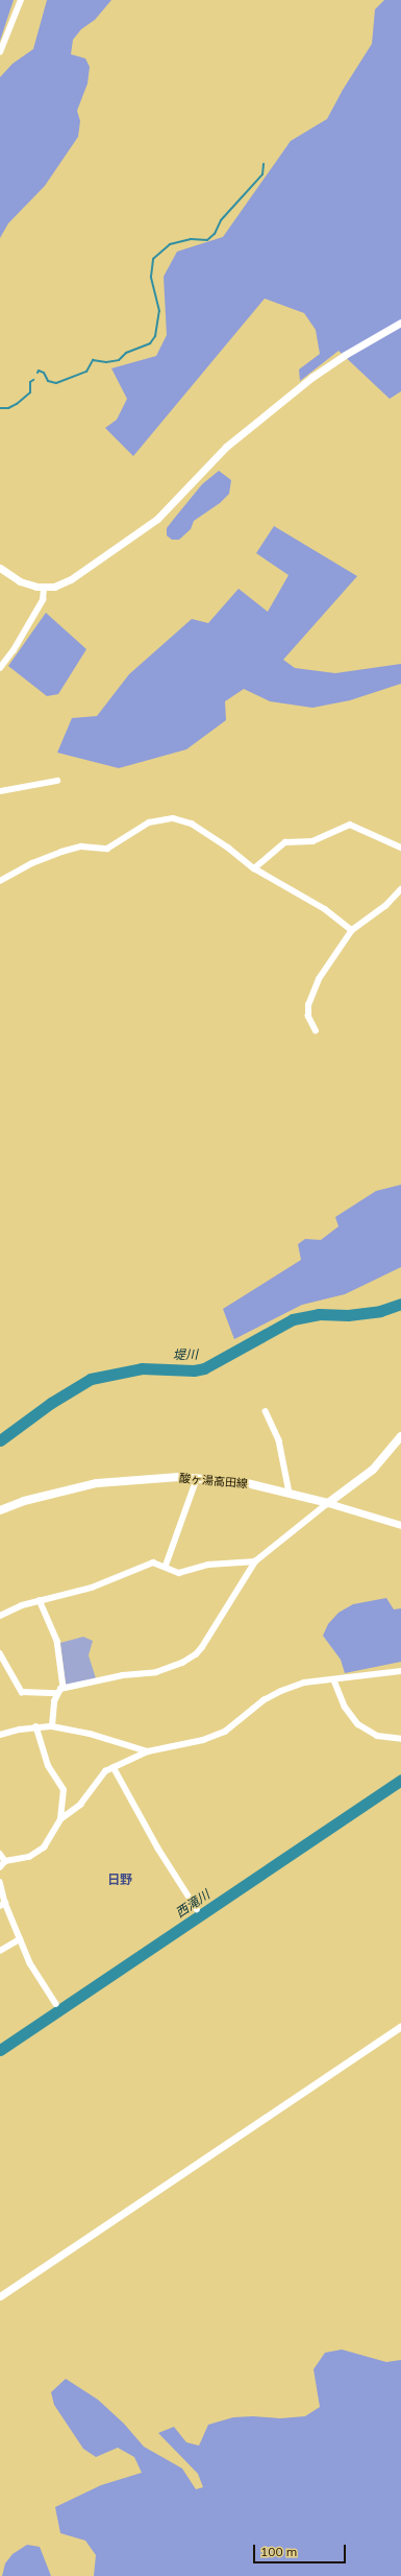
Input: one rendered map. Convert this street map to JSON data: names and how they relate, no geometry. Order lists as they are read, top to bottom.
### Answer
{
  "streets": {
    "main road": ["酸ヶ湯高田線"]
  },
  "districts": ["日野"],
  "water": ["堤川", "西滝川"],
  "scale_bar": "100 m"
}
